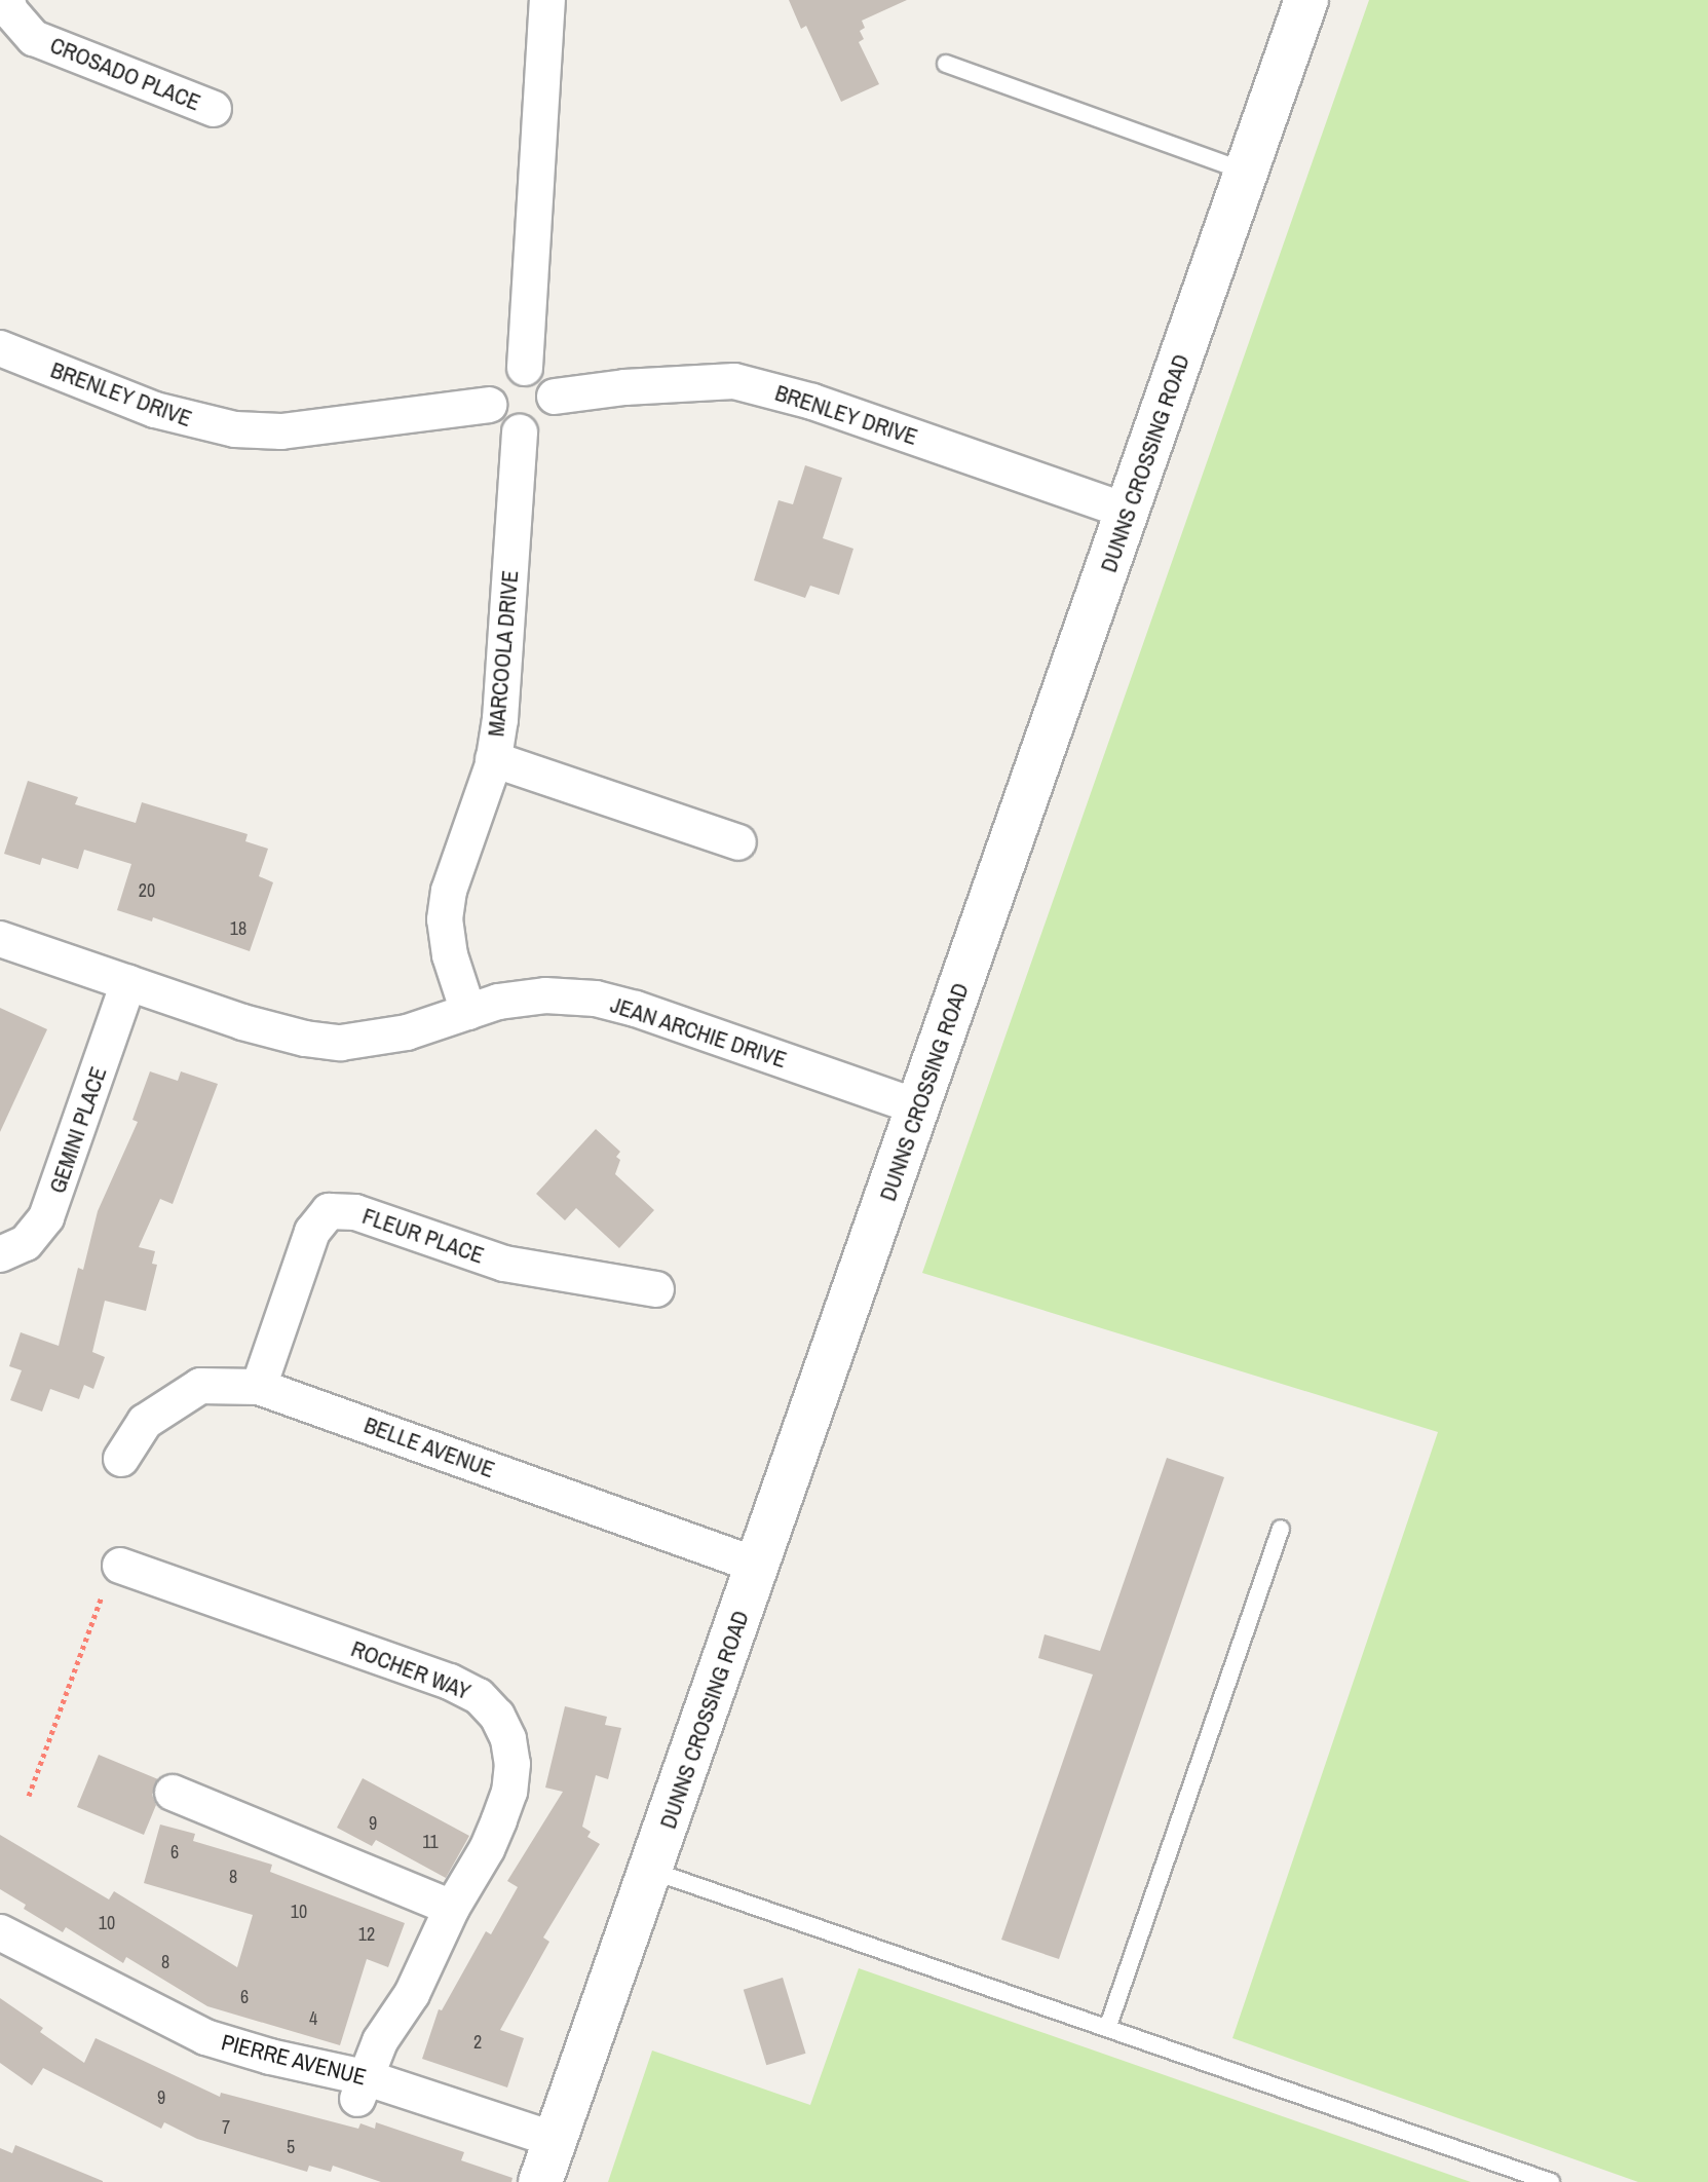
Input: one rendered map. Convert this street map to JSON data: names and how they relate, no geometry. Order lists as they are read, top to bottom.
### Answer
{
  "streets": {
    "street": [
      "CROSADO PLACE",
      "BRENLEY DRIVE",
      "DUNNS CROSSING ROAD",
      "MARCOOLA DRIVE",
      "JEAN ARCHIE DRIVE",
      "GEMINI PLACE",
      "FLEUR PLACE",
      "BELLE AVENUE",
      "ROCHER WAY",
      "PIERRE AVENUE"
    ]
  },
  "crossings": [
    ["BRENLEY DRIVE", "DUNNS CROSSING ROAD"],
    ["BRENLEY DRIVE", "MARCOOLA DRIVE"],
    ["DUNNS CROSSING ROAD", "JEAN ARCHIE DRIVE"],
    ["DUNNS CROSSING ROAD", "BELLE AVENUE"],
    ["DUNNS CROSSING ROAD", "PIERRE AVENUE"],
    ["MARCOOLA DRIVE", "JEAN ARCHIE DRIVE"],
    ["JEAN ARCHIE DRIVE", "GEMINI PLACE"],
    ["FLEUR PLACE", "BELLE AVENUE"],
    ["ROCHER WAY", "PIERRE AVENUE"]
  ],
  "house_numbers": [
    "20",
    "18",
    "9",
    "11",
    "6",
    "8",
    "10",
    "10",
    "12",
    "8",
    "6",
    "4",
    "2",
    "9",
    "7",
    "5"
  ]
}
